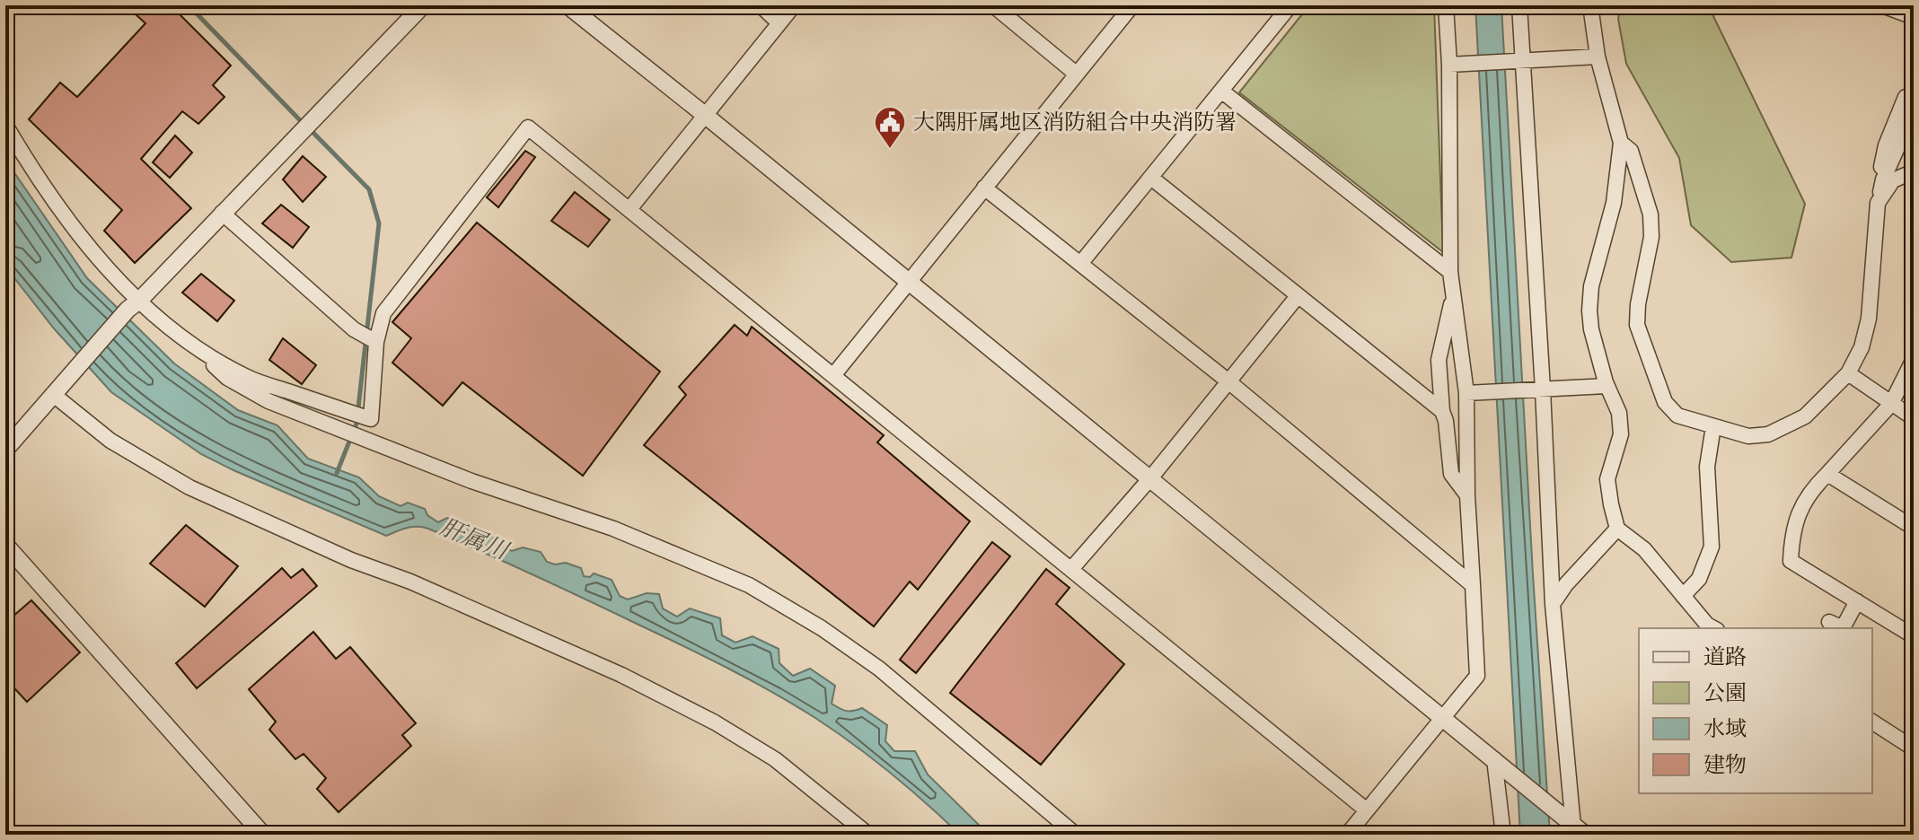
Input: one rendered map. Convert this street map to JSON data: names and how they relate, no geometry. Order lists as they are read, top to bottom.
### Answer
{
  "water": ["肝属川"],
  "places": {
    "public building": ["大隅肝属地区消防組合中央消防署"]
  },
  "legend": [
    "道路",
    "公園",
    "水域",
    "建物"
  ]
}
